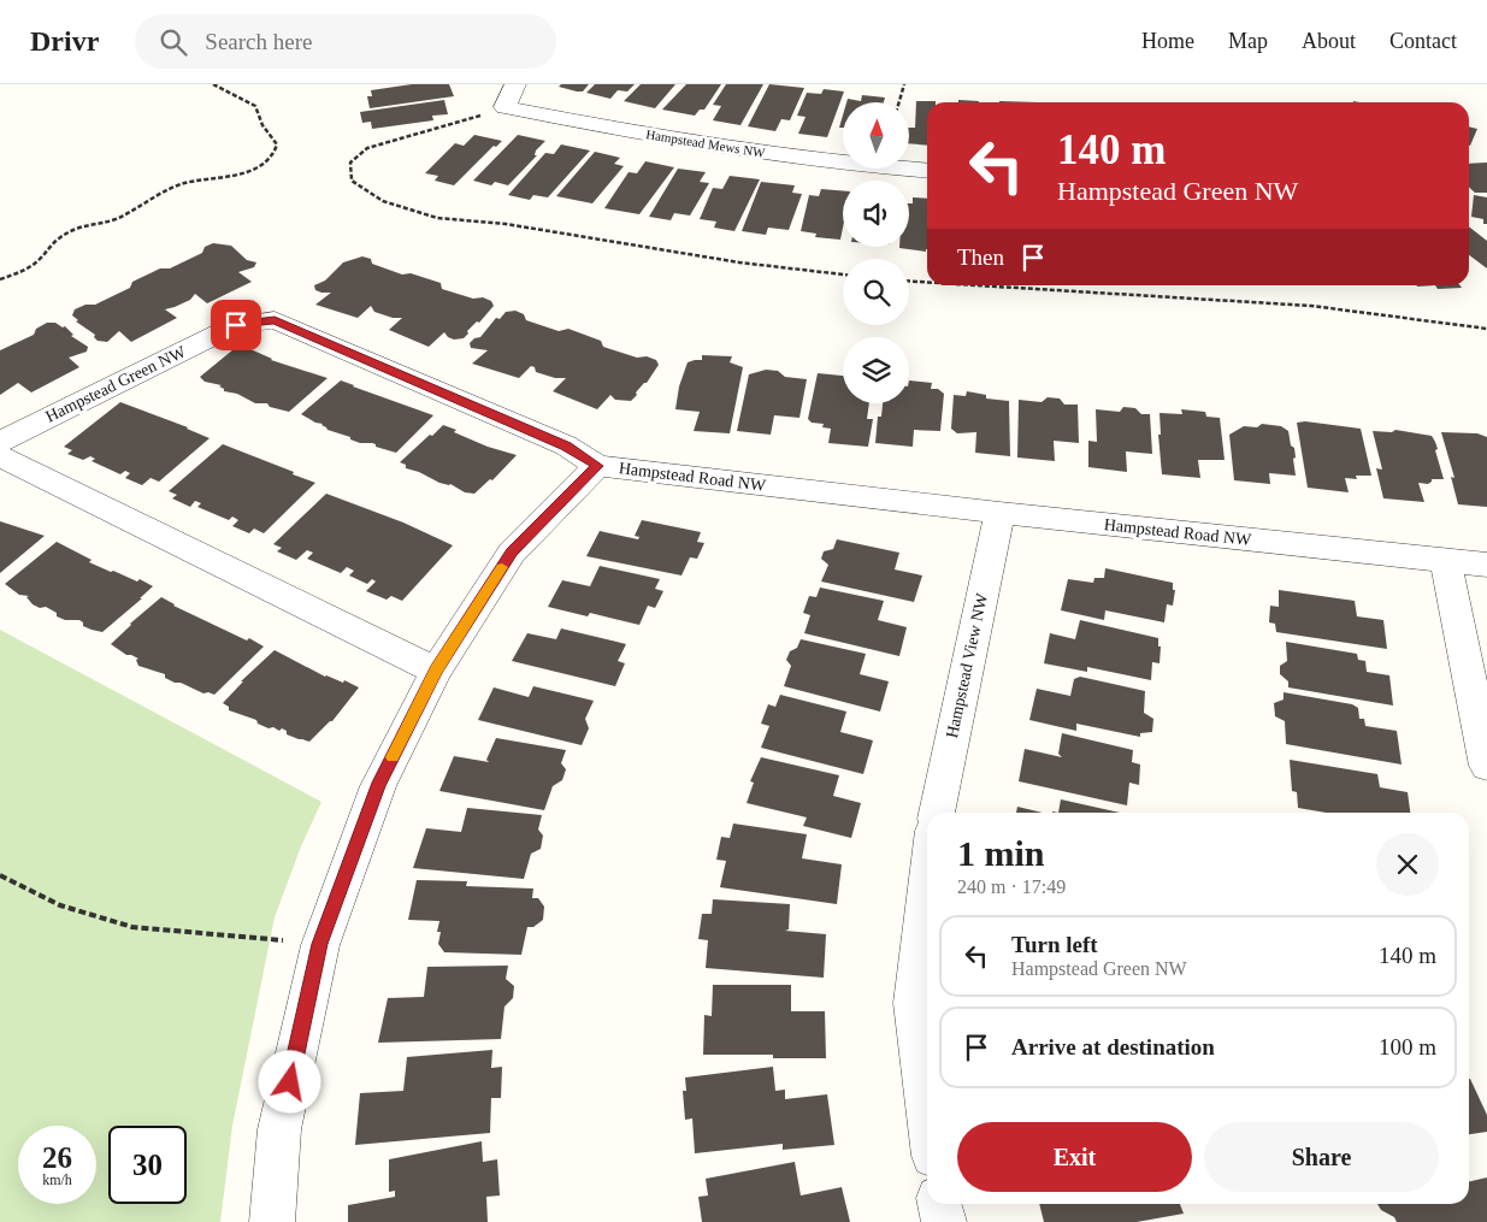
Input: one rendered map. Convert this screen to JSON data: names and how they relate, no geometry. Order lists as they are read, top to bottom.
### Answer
{
  "streets": {
    "street": [
      "Hampstead Mews NW",
      "Hampstead Green NW",
      "Hampstead Road NW",
      "Hampstead View NW"
    ]
  },
  "crossings": [
    ["Hampstead Green NW", "Hampstead Road NW"],
    ["Hampstead Road NW", "Hampstead View NW"]
  ],
  "north": "top",
  "page": {
    "header": "Drivr",
    "search": "Search here",
    "nav": [
      "Home",
      "Map",
      "About",
      "Contact"
    ],
    "turn": ["140 m", "Hampstead Green NW"],
    "then": "Then",
    "heading": ["1 min", "240 m · 17:49"],
    "list": [
      {
        "name": "Turn left",
        "note": "Hampstead Green NW",
        "value": "140 m"
      },
      {
        "name": "Arrive at destination",
        "value": "100 m"
      }
    ],
    "buttons": ["Exit", "Share"],
    "speed": "26 km/h",
    "limit": "30"
  }
}
